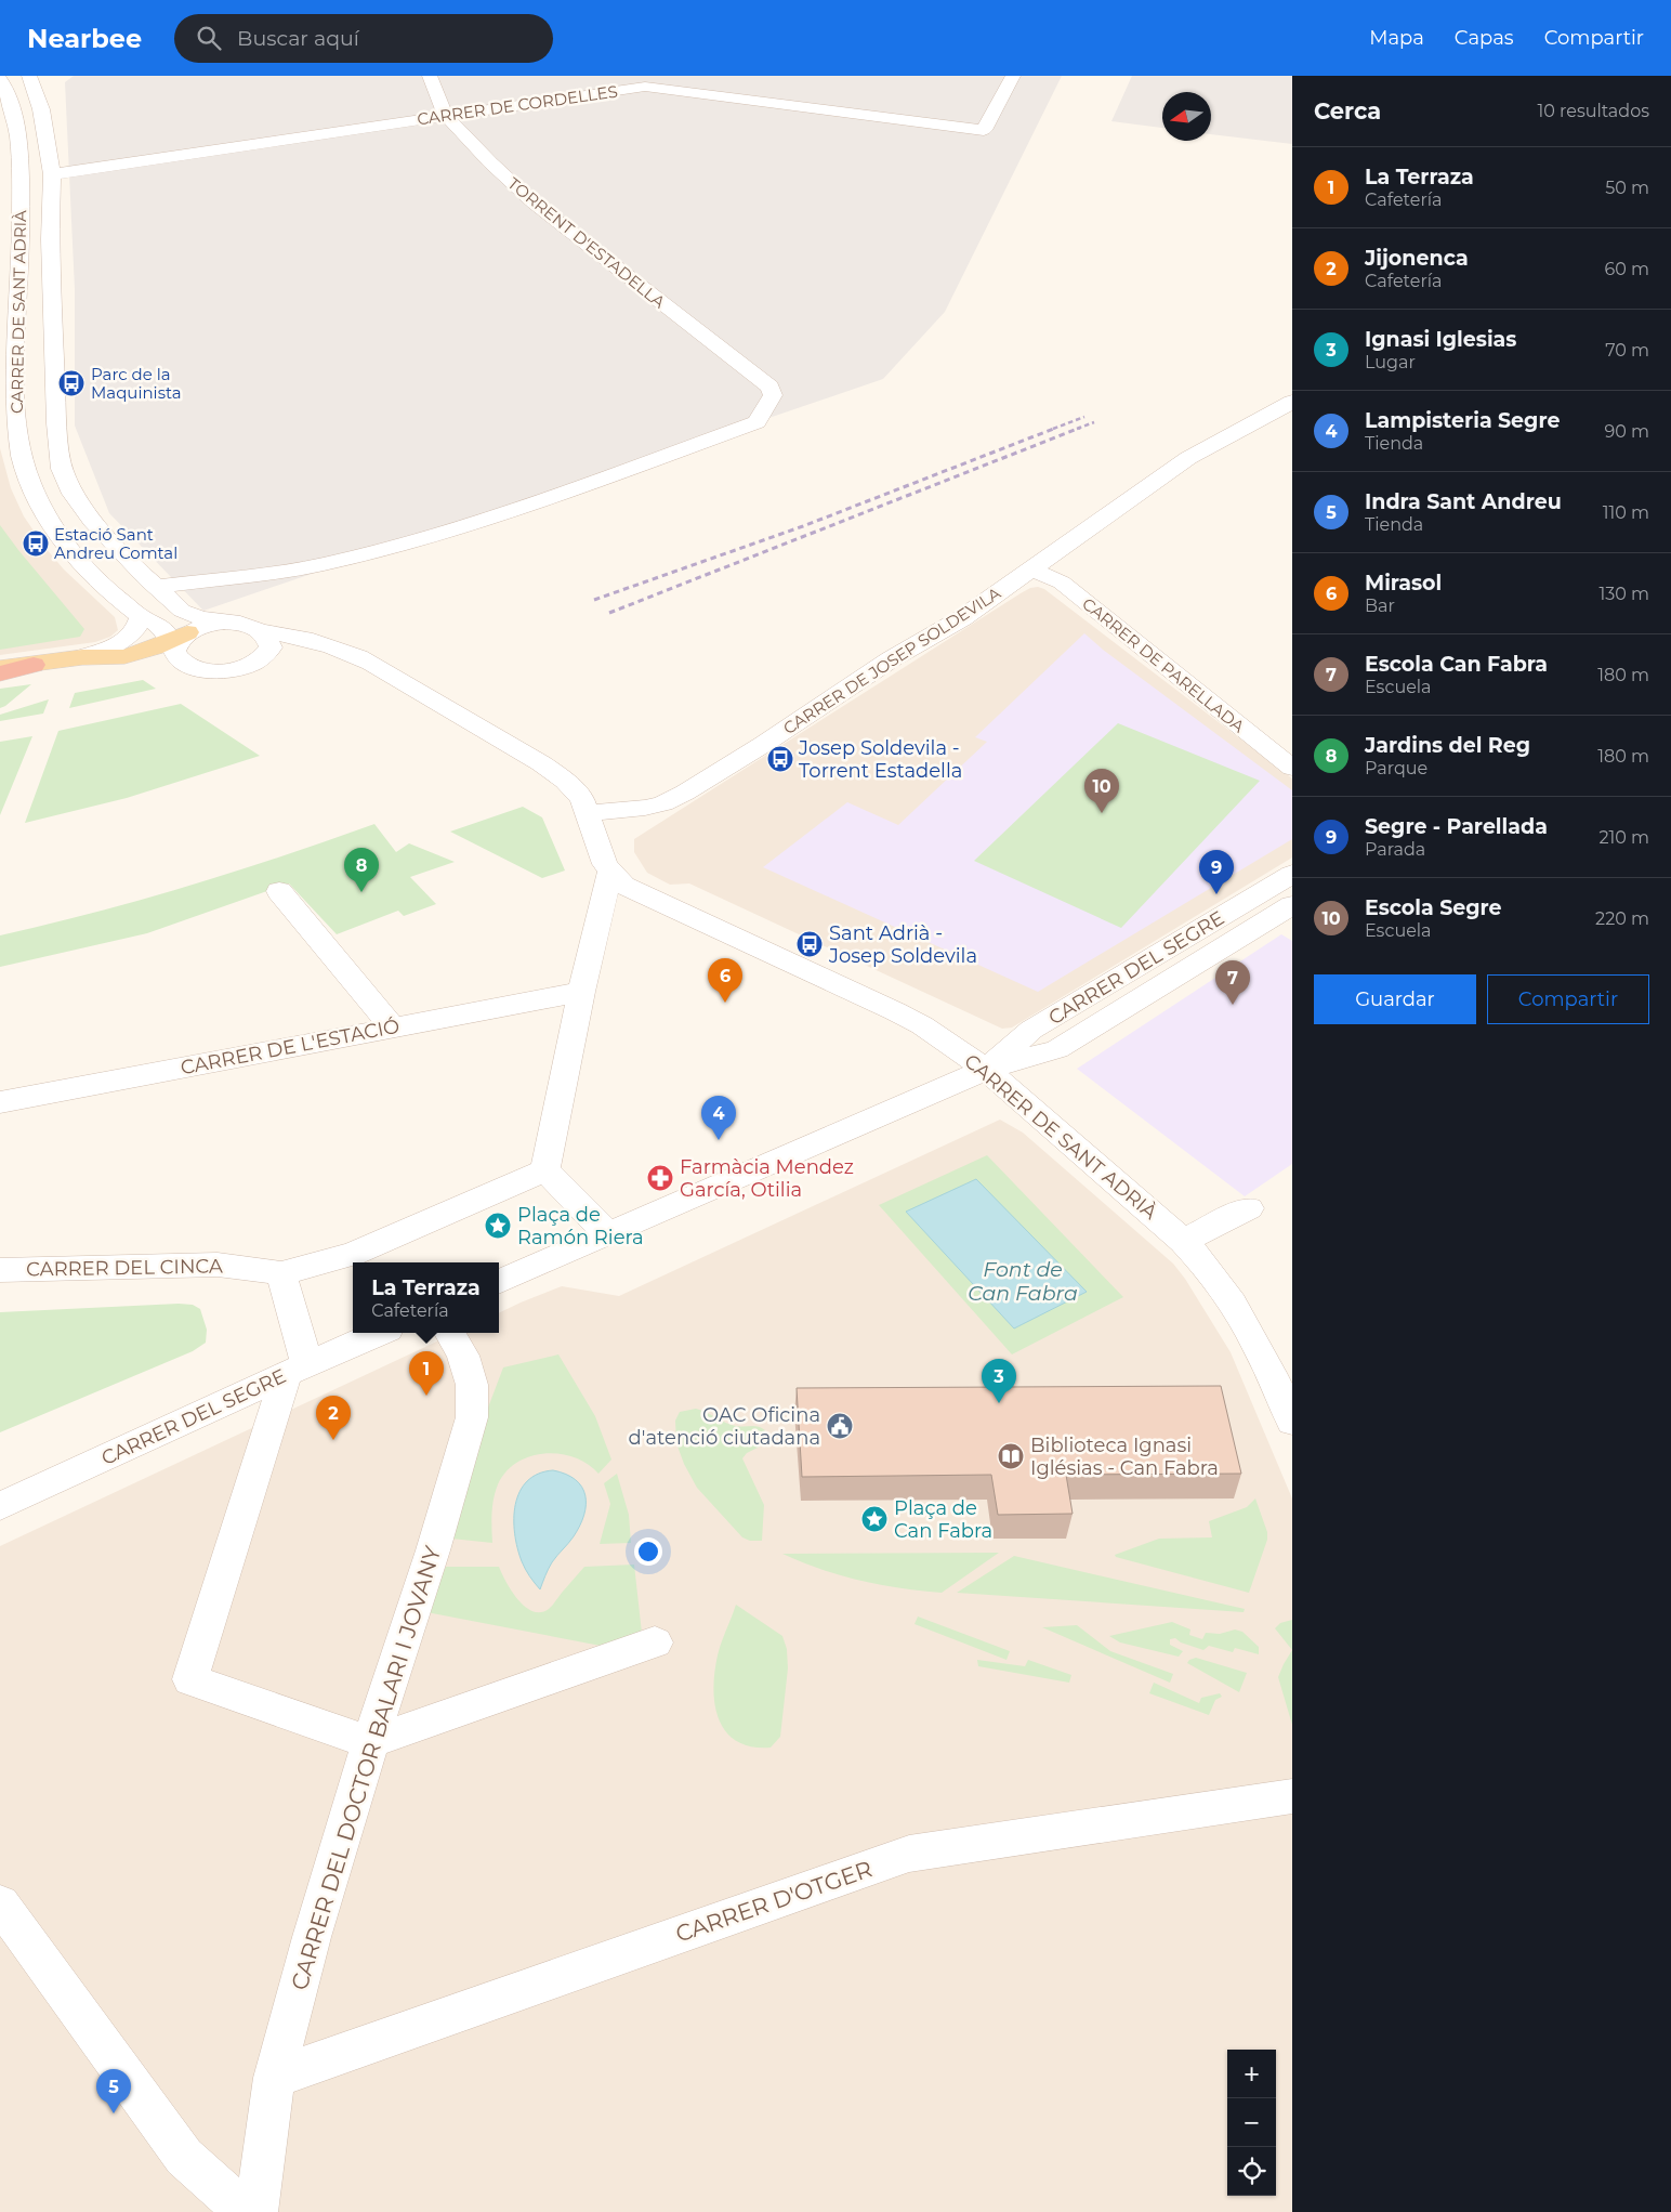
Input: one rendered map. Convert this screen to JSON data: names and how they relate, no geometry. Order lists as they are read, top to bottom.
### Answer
{
  "streets": {
    "street": [
      "CARRER DE CORDELLES",
      "TORRENT D'ESTADELLA",
      "CARRER DE SANT ADRIÀ",
      "CARRER DE JOSEP SOLDEVILA",
      "CARRER DE PARELLADA",
      "CARRER DEL SEGRE",
      "CARRER DE L'ESTACIÓ",
      "CARRER DEL CINCA",
      "CARRER DEL DOCTOR BALARI I JOVANY",
      "CARRER D'OTGER"
    ]
  },
  "crossings": [
    ["CARRER DE CORDELLES", "TORRENT D'ESTADELLA"],
    ["CARRER DE CORDELLES", "CARRER DE SANT ADRIÀ"],
    ["TORRENT D'ESTADELLA", "CARRER DE SANT ADRIÀ"],
    ["CARRER DE SANT ADRIÀ", "CARRER DE JOSEP SOLDEVILA"],
    ["CARRER DE SANT ADRIÀ", "CARRER DEL SEGRE"],
    ["CARRER DE JOSEP SOLDEVILA", "CARRER DE PARELLADA"],
    ["CARRER DEL DOCTOR BALARI I JOVANY", "CARRER D'OTGER"]
  ],
  "water": ["Font de Can Fabra"],
  "places": {
    "bus stop": [
      "Parc de la Maquinista",
      "Estació Sant Andreu Comtal",
      "Josep Soldevila - Torrent Estadella",
      "Sant Adrià - Josep Soldevila"
    ],
    "pharmacy": ["Farmàcia Mendez García, Otilia"],
    "place": ["Plaça de Ramón Riera", "Plaça de Can Fabra"],
    "public building": ["OAC Oficina d'atenció ciutadana"],
    "library": ["Biblioteca Ignasi Iglésias - Can Fabra"]
  },
  "north": "left",
  "page": {
    "header": "Nearbee",
    "search": "Buscar aquí",
    "nav": ["Mapa", "Capas", "Compartir"],
    "heading": ["Cerca", "10 resultados"],
    "list": [
      {
        "mark": "1",
        "name": "La Terraza",
        "note": "Cafetería",
        "value": "50 m"
      },
      {
        "mark": "2",
        "name": "Jijonenca",
        "note": "Cafetería",
        "value": "60 m"
      },
      {
        "mark": "3",
        "name": "Ignasi Iglesias",
        "note": "Lugar",
        "value": "70 m"
      },
      {
        "mark": "4",
        "name": "Lampisteria Segre",
        "note": "Tienda",
        "value": "90 m"
      },
      {
        "mark": "5",
        "name": "Indra Sant Andreu",
        "note": "Tienda",
        "value": "110 m"
      },
      {
        "mark": "6",
        "name": "Mirasol",
        "note": "Bar",
        "value": "130 m"
      },
      {
        "mark": "7",
        "name": "Escola Can Fabra",
        "note": "Escuela",
        "value": "180 m"
      },
      {
        "mark": "8",
        "name": "Jardins del Reg",
        "note": "Parque",
        "value": "180 m"
      },
      {
        "mark": "9",
        "name": "Segre - Parellada",
        "note": "Parada",
        "value": "210 m"
      },
      {
        "mark": "10",
        "name": "Escola Segre",
        "note": "Escuela",
        "value": "220 m"
      }
    ],
    "pins": [
      "10",
      "8",
      "9",
      "6",
      "7",
      "4",
      "1",
      "3",
      "2",
      "5"
    ],
    "buttons": ["Guardar", "Compartir"],
    "popup": ["La Terraza", "Cafetería"],
    "map_buttons": ["+", "−"]
  }
}
